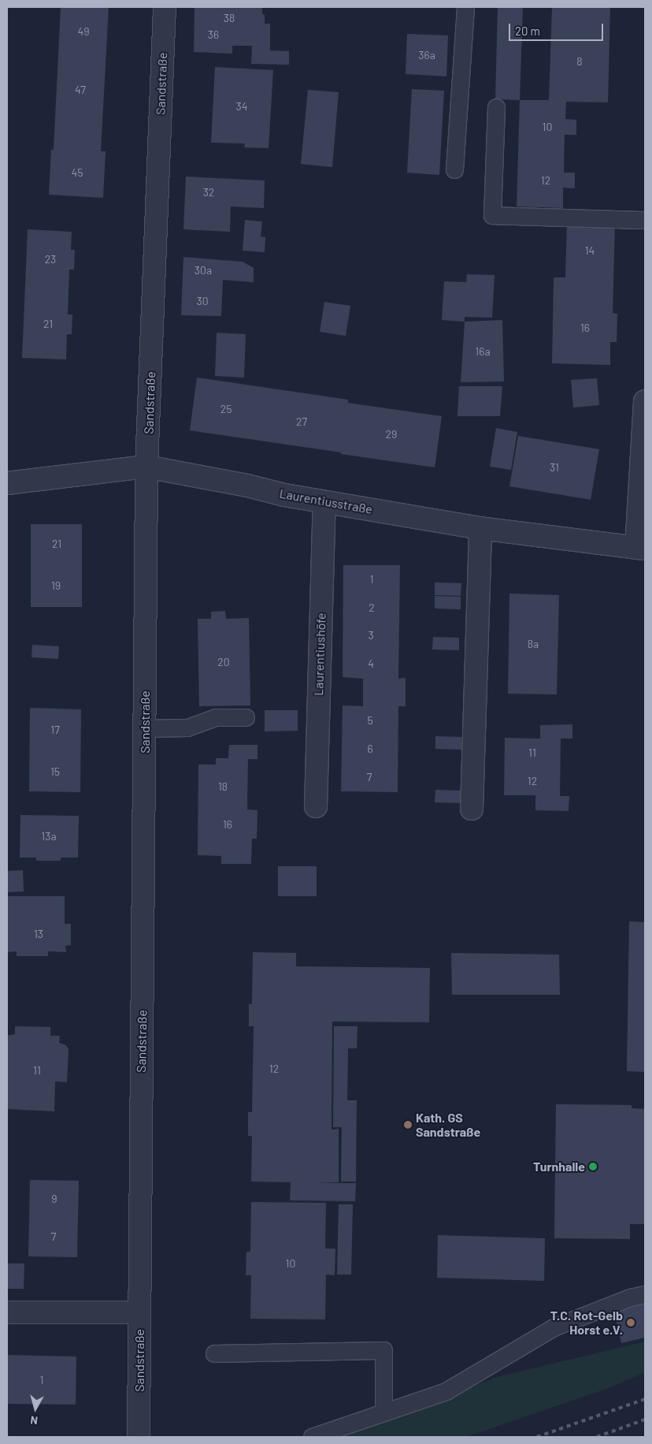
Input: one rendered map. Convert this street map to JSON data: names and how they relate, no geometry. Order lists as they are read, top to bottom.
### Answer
{
  "streets": {
    "street": ["Sandstraße", "Laurentiusstraße", "Laurentiushöfe"]
  },
  "crossings": [
    ["Sandstraße", "Laurentiusstraße"],
    ["Laurentiusstraße", "Laurentiushöfe"]
  ],
  "places": ["Kath. GS Sandstraße", "Turnhalle", "T.C. Rot-Gelb Horst e.V."],
  "house_numbers": [
    "38",
    "49",
    "36",
    "36a",
    "8",
    "47",
    "34",
    "10",
    "45",
    "12",
    "32",
    "14",
    "23",
    "30a",
    "30",
    "21",
    "16",
    "16a",
    "25",
    "27",
    "29",
    "31",
    "21",
    "1",
    "19",
    "2",
    "3",
    "8a",
    "20",
    "4",
    "5",
    "17",
    "6",
    "11",
    "15",
    "7",
    "12",
    "18",
    "16",
    "13a",
    "13",
    "12",
    "11",
    "9",
    "7",
    "10",
    "1"
  ],
  "scale_bar": "20 m",
  "north": "bottom"
}
